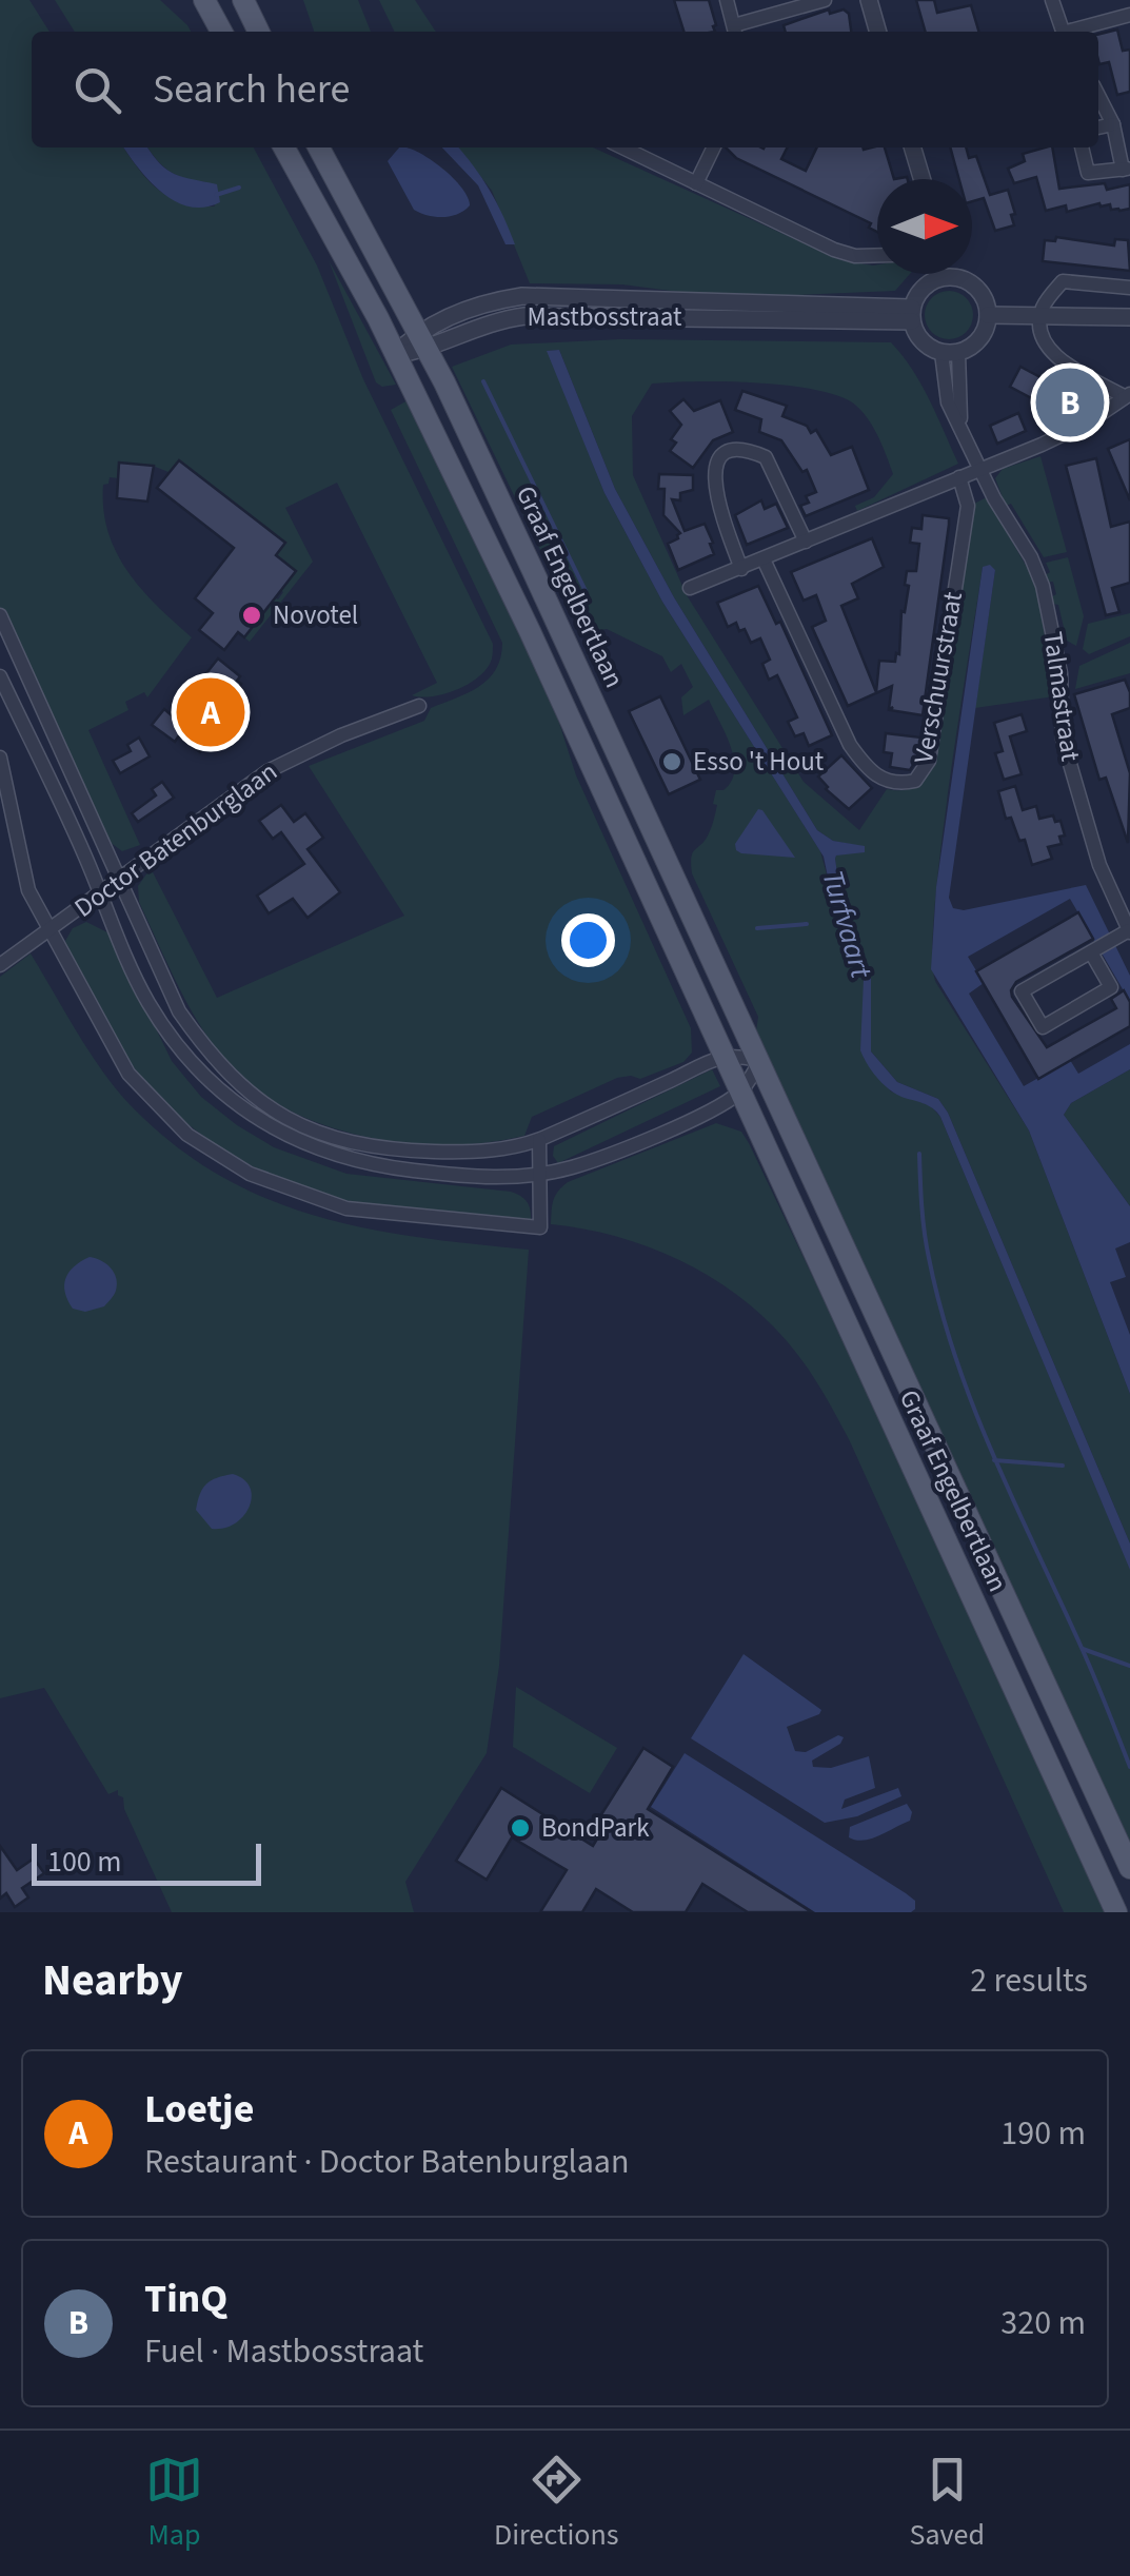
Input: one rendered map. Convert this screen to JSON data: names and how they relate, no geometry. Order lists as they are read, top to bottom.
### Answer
{
  "streets": {
    "main road": ["Graaf Engelbertlaan"],
    "street": [
      "Mastbosstraat",
      "Verschuurstraat",
      "Talmastraat",
      "Doctor Batenburglaan"
    ]
  },
  "crossings": [
    ["Mastbosstraat", "Graaf Engelbertlaan"],
    ["Mastbosstraat", "Talmastraat"]
  ],
  "water": ["Turfvaart"],
  "places": ["Novotel", "Esso 't Hout", "BondPark"],
  "scale_bar": "100 m",
  "north": "right",
  "page": {
    "search": "Search here",
    "pins": ["B", "A"],
    "scale": "100 m",
    "heading": ["Nearby", "2 results"],
    "list": [
      {
        "mark": "A",
        "name": "Loetje",
        "note": "Restaurant · Doctor Batenburglaan",
        "value": "190 m"
      },
      {
        "mark": "B",
        "name": "TinQ",
        "note": "Fuel · Mastbosstraat",
        "value": "320 m"
      }
    ],
    "nav": ["Map", "Directions", "Saved"]
  }
}
